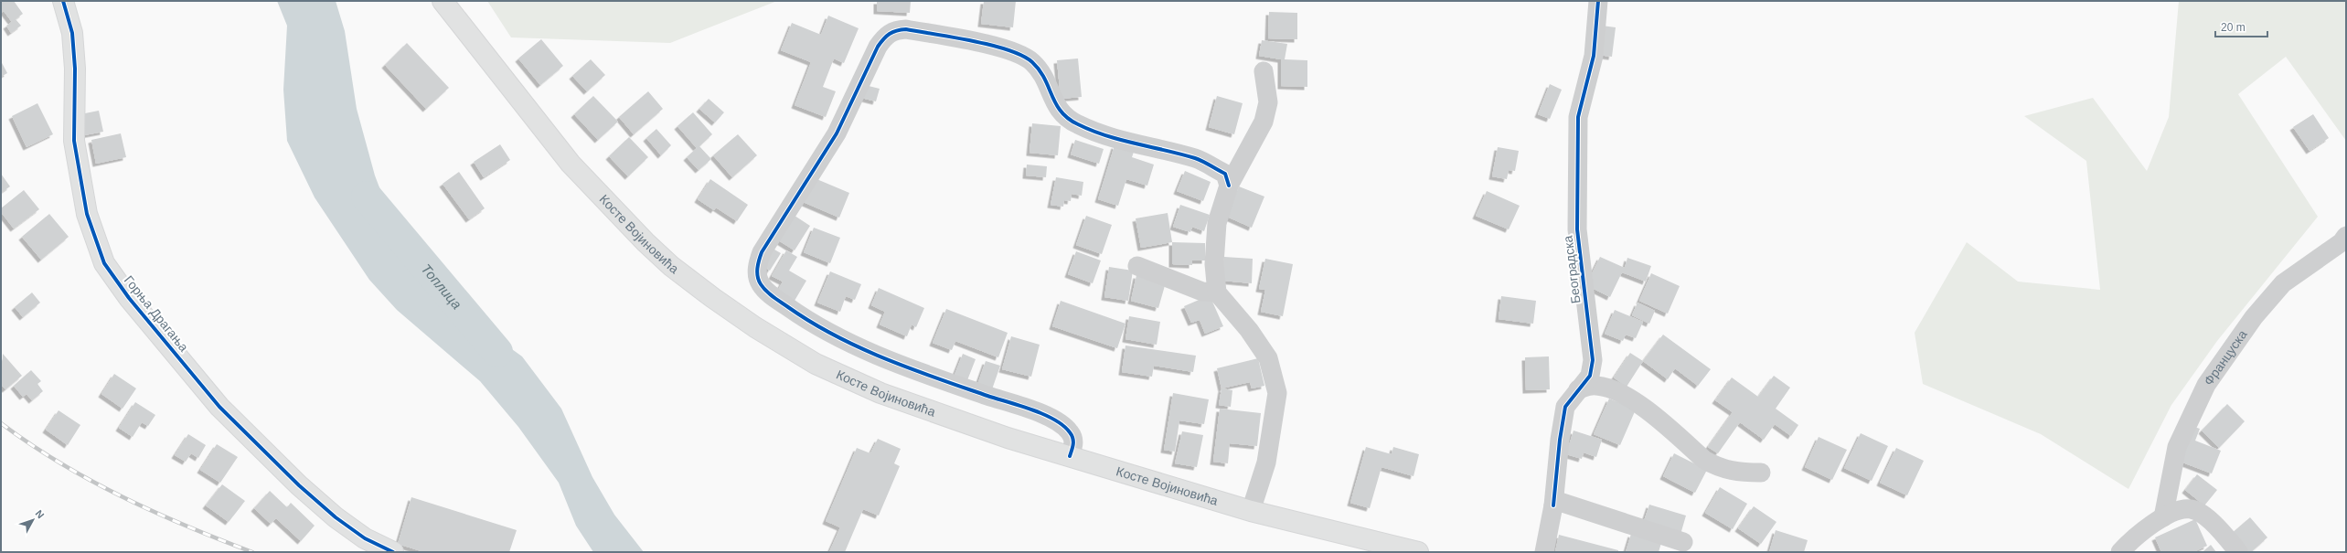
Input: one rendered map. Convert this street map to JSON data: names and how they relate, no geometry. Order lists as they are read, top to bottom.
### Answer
{
  "streets": {
    "main road": ["Косте Војиновића", "Горња Драгања"],
    "street": ["Београдска", "Француска"]
  },
  "water": ["Топлица"],
  "scale_bar": "20 m",
  "north": "top right"
}
